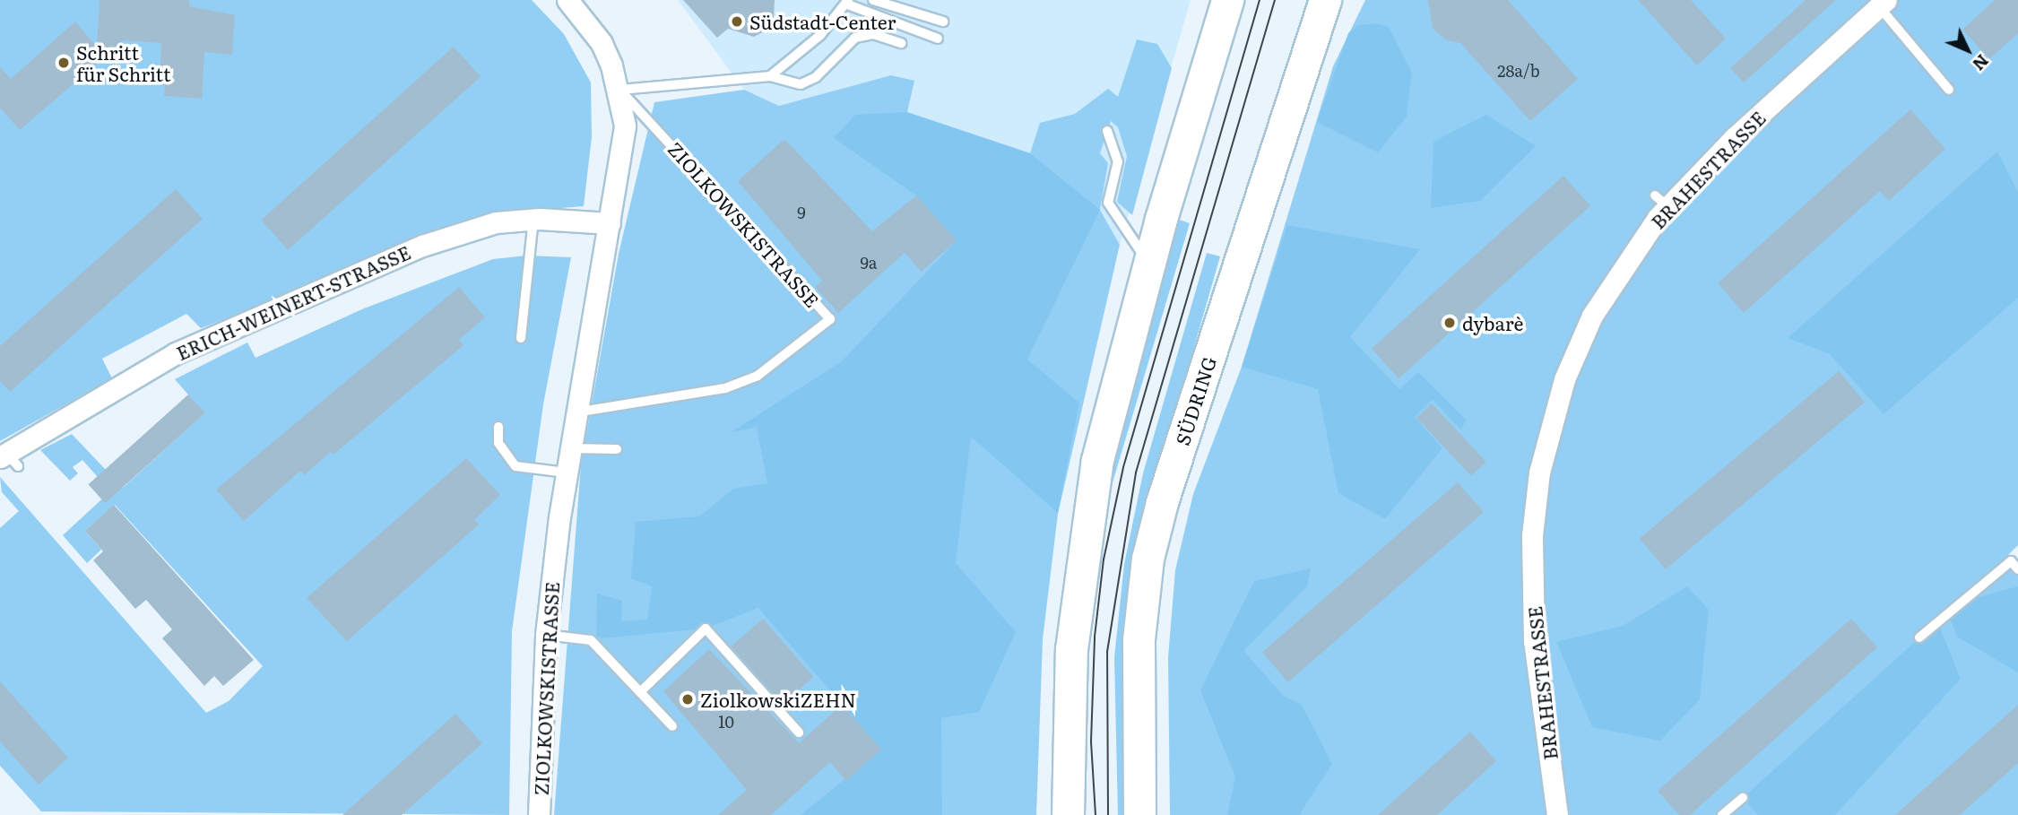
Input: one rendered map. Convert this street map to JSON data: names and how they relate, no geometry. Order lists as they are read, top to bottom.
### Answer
{
  "streets": {
    "main road": ["SÜDRING"],
    "street": ["BRAHESTRASSE", "ZIOLKOWSKISTRASSE", "ERICH-WEINERT-STRASSE"]
  },
  "crossings": [
    ["ZIOLKOWSKISTRASSE", "ERICH-WEINERT-STRASSE"]
  ],
  "places": [
    "Südstadt-Center",
    "Schritt für Schritt",
    "dybarè",
    "ZiolkowskiZEHN"
  ],
  "house_numbers": [
    "28a/b",
    "9",
    "9a",
    "10"
  ],
  "north": "bottom right"
}
